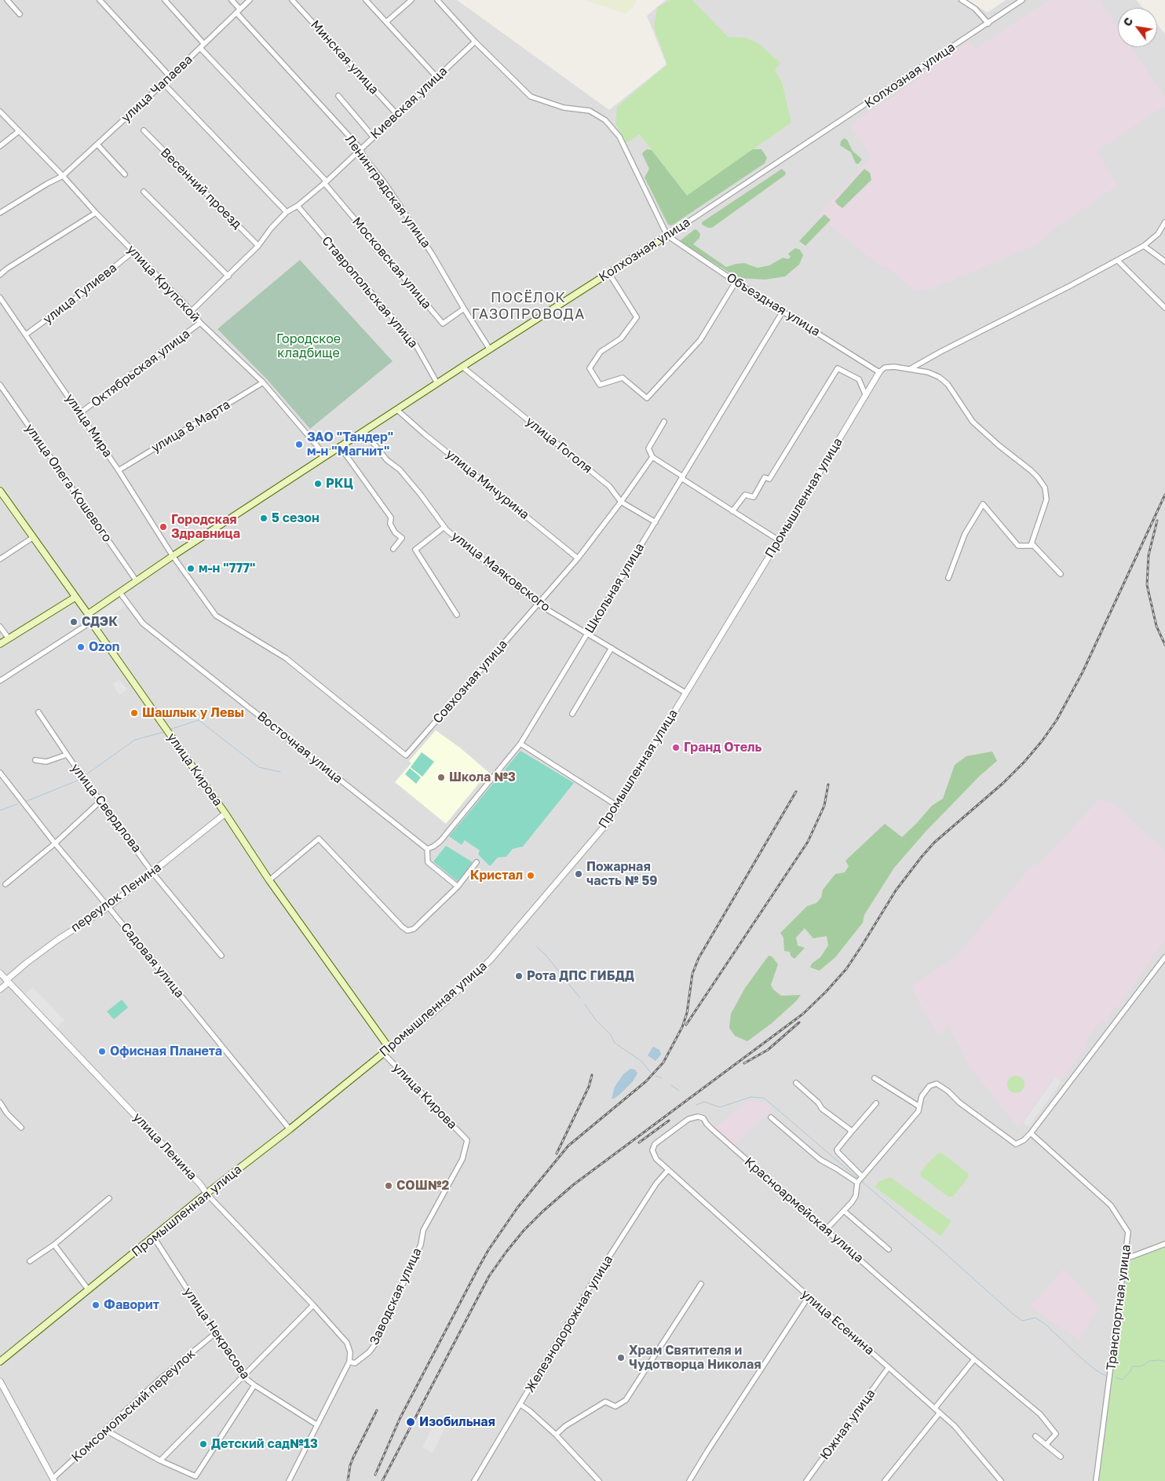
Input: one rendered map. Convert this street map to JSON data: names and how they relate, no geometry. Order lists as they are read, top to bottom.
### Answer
{
  "streets": {
    "main road": ["Колхозная улица", "Промышленная улица", "улица Кирова"],
    "street": [
      "Минская улица",
      "улица Чапаева",
      "Киевская улица",
      "Весенний проезд",
      "Ленинградская улица",
      "Московская улица",
      "улица Крупской",
      "Ставропольская улица",
      "улица Гулиева",
      "Объездная улица",
      "Октябрьская улица",
      "улица Мира",
      "улица 8 Марта",
      "улица Гоголя",
      "улица Олега Кошевого",
      "улица Мичурина",
      "улица Маяковского",
      "Школьная улица",
      "Совхозная улица",
      "Восточная улица",
      "улица Свердлова",
      "переулок Ленина",
      "Садовая улица",
      "улица Ленина",
      "Красноармейская улица",
      "Заводская улица",
      "Транспортная улица",
      "улица Есенина",
      "Железнодорожная улица",
      "улица Некрасова",
      "Комсомольский переулок",
      "Южная улица"
    ]
  },
  "crossings": [
    ["Минская улица", "Киевская улица"],
    ["Колхозная улица", "Ленинградская улица"],
    ["Колхозная улица", "улица Крупской"],
    ["Колхозная улица", "Ставропольская улица"],
    ["Колхозная улица", "Объездная улица"],
    ["Колхозная улица", "улица Мира"],
    ["Колхозная улица", "улица Гоголя"],
    ["Колхозная улица", "улица Олега Кошевого"],
    ["Колхозная улица", "улица Мичурина"],
    ["Колхозная улица", "улица Маяковского"],
    ["Колхозная улица", "Восточная улица"],
    ["Колхозная улица", "улица Кирова"],
    ["улица Чапаева", "Ленинградская улица"],
    ["улица Чапаева", "Московская улица"],
    ["улица Чапаева", "улица Крупской"],
    ["Киевская улица", "Весенний проезд"],
    ["Киевская улица", "Ленинградская улица"],
    ["Киевская улица", "Московская улица"],
    ["Киевская улица", "улица Крупской"],
    ["Киевская улица", "Ставропольская улица"],
    ["Ленинградская улица", "Московская улица"],
    ["улица Крупской", "улица Гулиева"],
    ["улица Крупской", "Октябрьская улица"],
    ["улица Крупской", "улица 8 Марта"],
    ["улица Гулиева", "улица Мира"],
    ["Объездная улица", "Промышленная улица"],
    ["Объездная улица", "Школьная улица"],
    ["Октябрьская улица", "улица Мира"],
    ["улица Мира", "улица 8 Марта"],
    ["улица Мира", "Совхозная улица"],
    ["улица Гоголя", "Школьная улица"],
    ["улица Гоголя", "Совхозная улица"],
    ["улица Мичурина", "Совхозная улица"],
    ["Промышленная улица", "улица Маяковского"],
    ["Промышленная улица", "улица Кирова"],
    ["Промышленная улица", "Садовая улица"],
    ["Промышленная улица", "улица Ленина"],
    ["Промышленная улица", "улица Некрасова"],
    ["улица Маяковского", "Школьная улица"],
    ["улица Маяковского", "Совхозная улица"],
    ["Школьная улица", "Восточная улица"],
    ["улица Кирова", "переулок Ленина"],
    ["улица Кирова", "Заводская улица"],
    ["улица Свердлова", "переулок Ленина"],
    ["переулок Ленина", "Садовая улица"],
    ["переулок Ленина", "улица Ленина"],
    ["улица Ленина", "Заводская улица"],
    ["Красноармейская улица", "улица Есенина"],
    ["Красноармейская улица", "Железнодорожная улица"],
    ["улица Есенина", "Железнодорожная улица"],
    ["улица Есенина", "Южная улица"],
    ["улица Некрасова", "Комсомольский переулок"]
  ],
  "districts": ["ПОСЁЛОК ГАЗОПРОВОДА"],
  "parks": ["Городское кладбище"],
  "places": [
    "ЗАО \"Тандер\" м-н \"Магнит\"",
    "РКЦ",
    "5 сезон",
    "Городская Здравница",
    "м-н \"777\"",
    "СДЭК",
    "Ozon",
    "Шашлык у Левы",
    "Гранд Отель",
    "Школа №3",
    "Пожарная часть № 59",
    "Кристал",
    "Рота ДПС ГИБДД",
    "Офисная Планета",
    "СОШ№2",
    "Фаворит",
    "Храм Святителя и Чудотворца Николая",
    "Изобильная",
    "Детский сад№13"
  ],
  "north": "top left"
}
